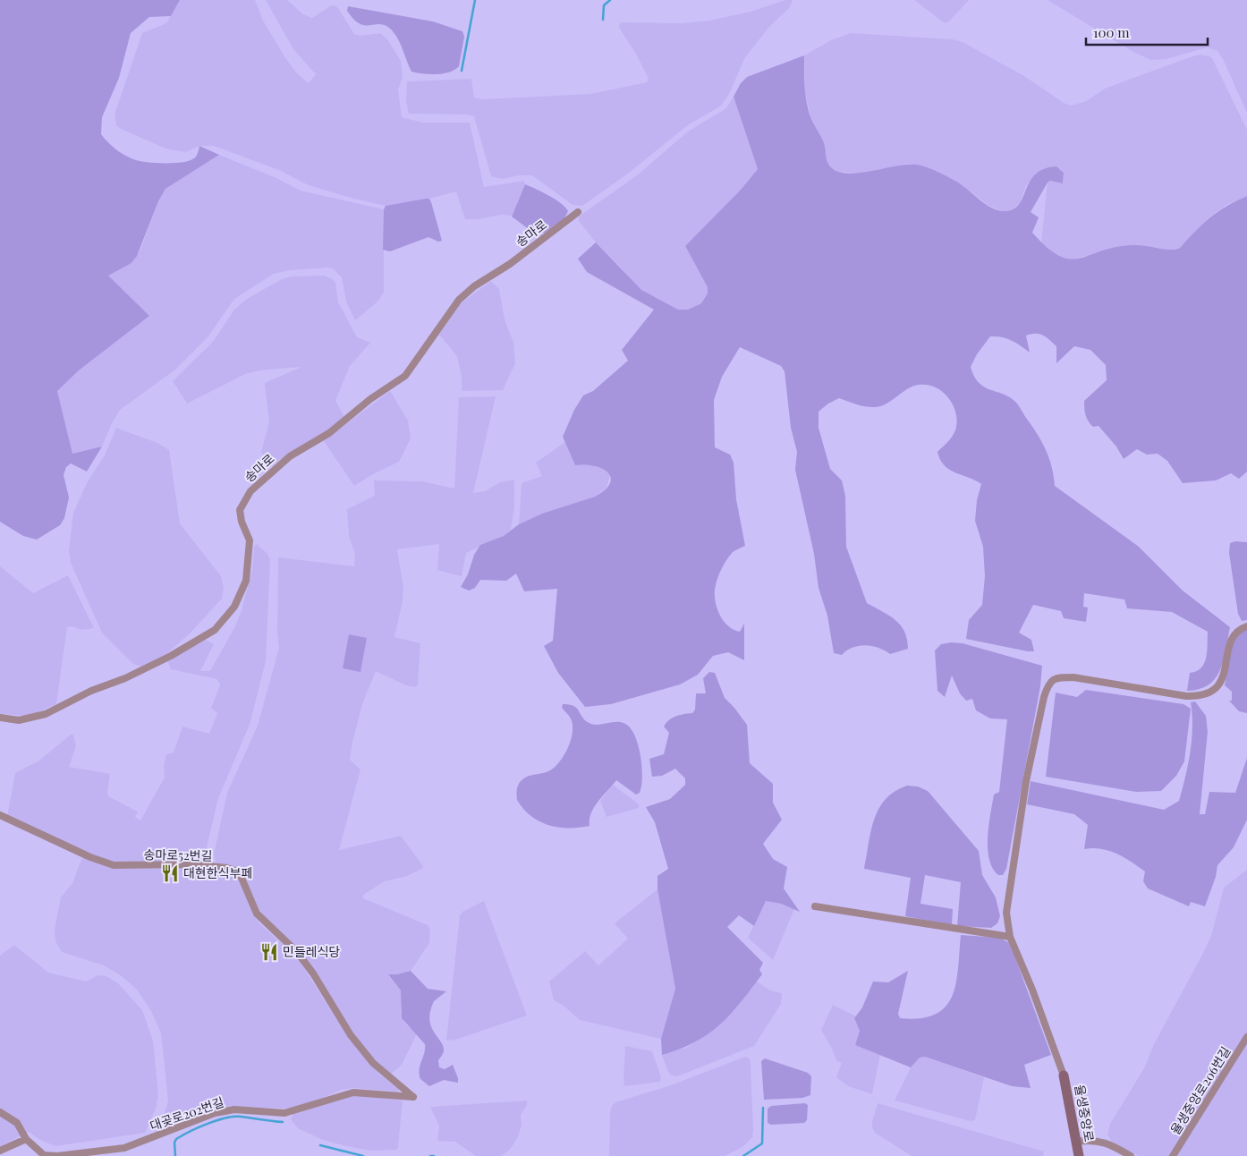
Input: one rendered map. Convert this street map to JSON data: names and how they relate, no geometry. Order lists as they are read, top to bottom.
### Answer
{
  "streets": {
    "street": [
      "송마로",
      "송마로52번길",
      "율생중앙로206번길",
      "율생중앙로",
      "대곶로202번길"
    ]
  },
  "crossings": [
    ["송마로52번길", "대곶로202번길"]
  ],
  "places": {
    "restaurant": ["대현한식부페", "민들레식당"]
  },
  "scale_bar": "100 m"
}
